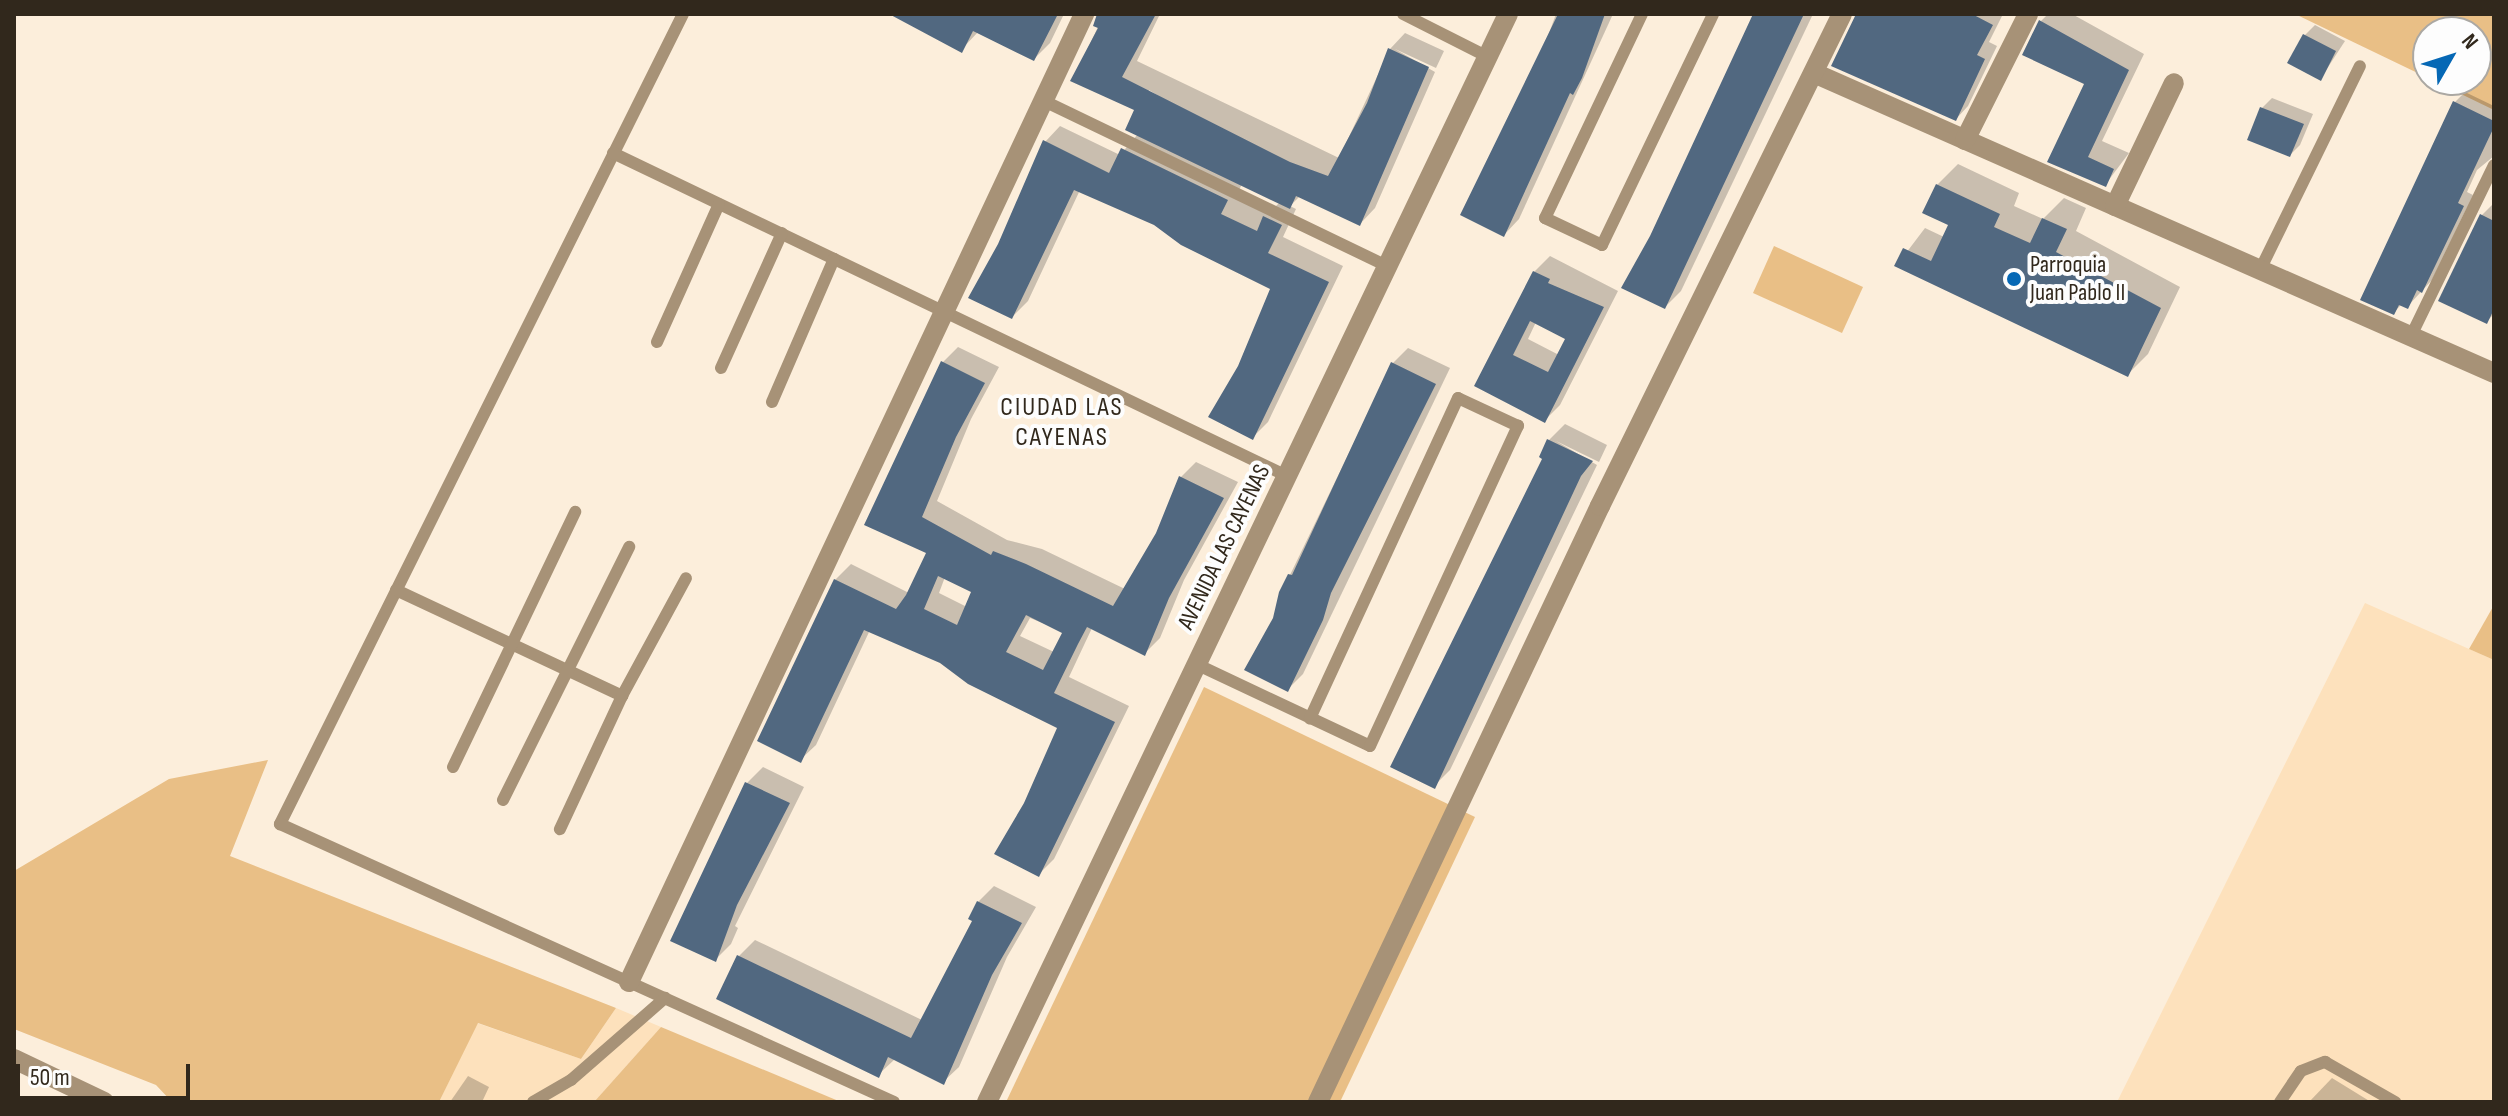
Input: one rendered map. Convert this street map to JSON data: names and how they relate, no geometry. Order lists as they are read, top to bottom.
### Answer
{
  "streets": {
    "street": ["AVENIDA LAS CAYENAS"]
  },
  "districts": ["CIUDAD LAS CAYENAS"],
  "places": ["Parroquia Juan Pablo II"],
  "scale_bar": "50 m",
  "north": "top right"
}
